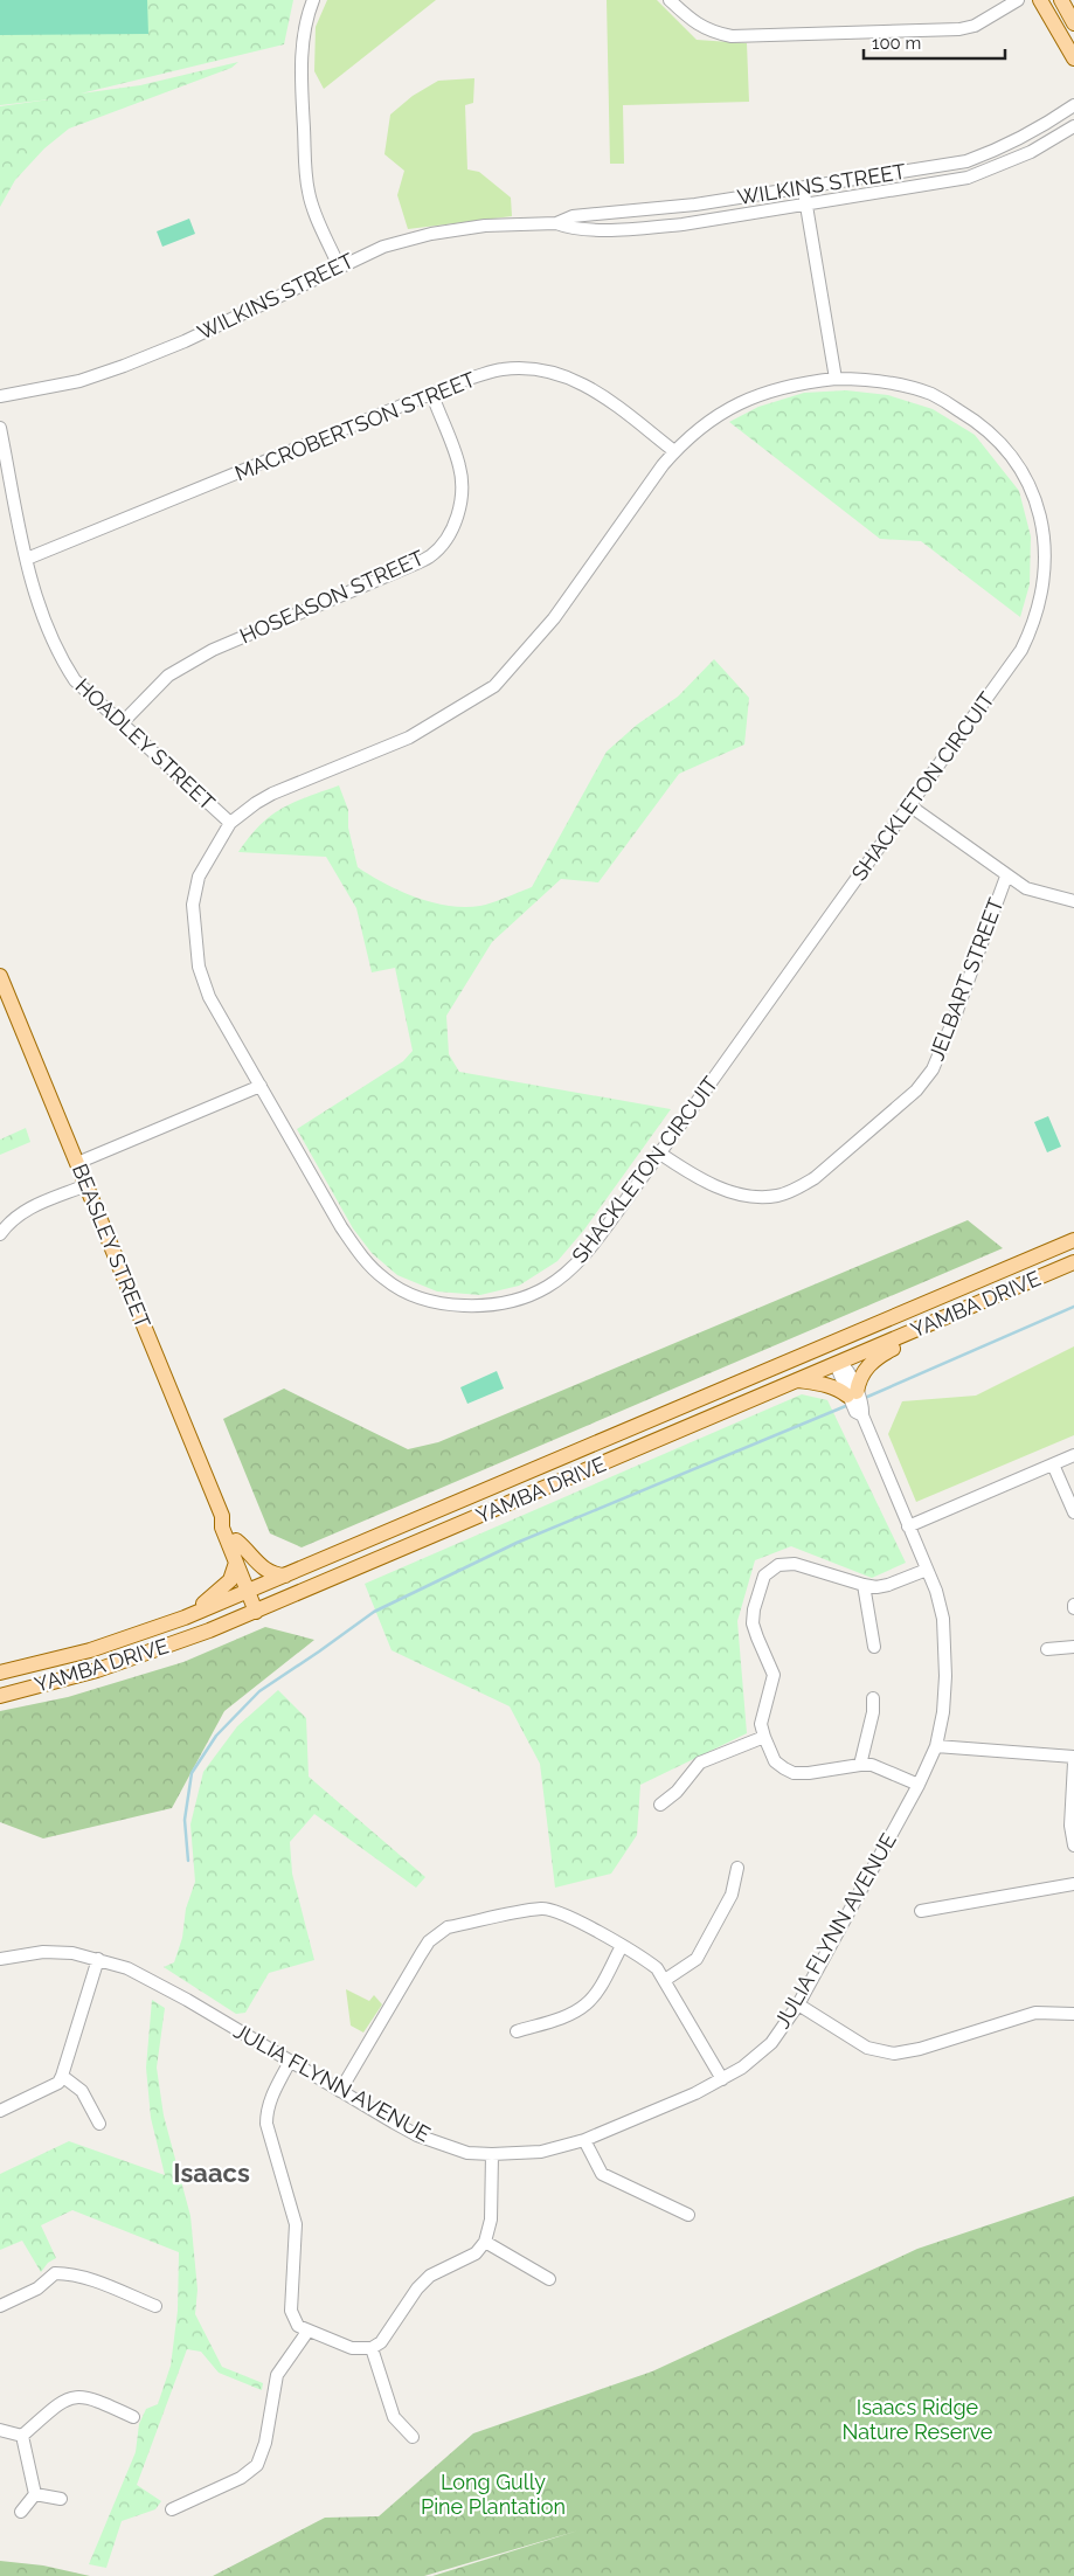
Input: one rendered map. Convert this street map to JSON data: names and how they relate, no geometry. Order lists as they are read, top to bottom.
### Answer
{
  "streets": {
    "main road": ["BEASLEY STREET", "YAMBA DRIVE"],
    "street": [
      "WILKINS STREET",
      "MACROBERTSON STREET",
      "HOSEASON STREET",
      "HOADLEY STREET",
      "SHACKLETON CIRCUIT",
      "JELBART STREET",
      "JULIA FLYNN AVENUE"
    ]
  },
  "crossings": [
    ["MACROBERTSON STREET", "HOSEASON STREET"],
    ["MACROBERTSON STREET", "HOADLEY STREET"],
    ["MACROBERTSON STREET", "SHACKLETON CIRCUIT"],
    ["HOSEASON STREET", "HOADLEY STREET"],
    ["HOADLEY STREET", "SHACKLETON CIRCUIT"],
    ["SHACKLETON CIRCUIT", "JELBART STREET"],
    ["BEASLEY STREET", "YAMBA DRIVE"],
    ["YAMBA DRIVE", "JULIA FLYNN AVENUE"]
  ],
  "districts": ["Isaacs"],
  "parks": ["Isaacs Ridge Nature Reserve", "Long Gully Pine Plantation"],
  "scale_bar": "100 m"
}
